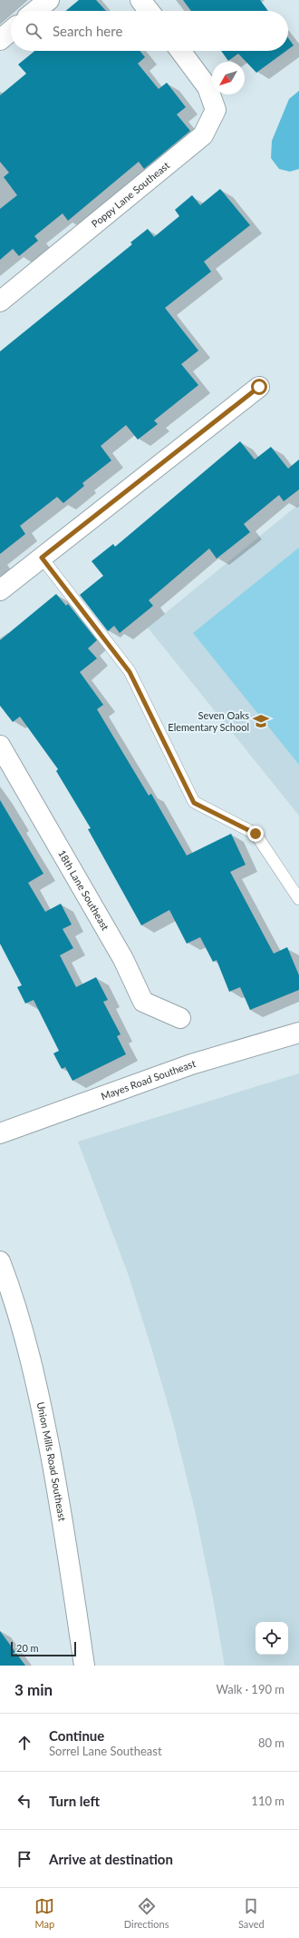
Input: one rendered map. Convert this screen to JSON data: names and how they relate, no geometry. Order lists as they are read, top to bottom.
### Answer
{
  "streets": {
    "street": [
      "Poppy Lane Southeast",
      "18th Lane Southeast",
      "Mayes Road Southeast",
      "Union Mills Road Southeast"
    ]
  },
  "places": {
    "school or university": ["Seven Oaks Elementary School"]
  },
  "scale_bar": "20 m",
  "north": "bottom left",
  "page": {
    "search": "Search here",
    "scale": "20 m",
    "heading": ["3 min", "Walk · 190 m"],
    "list": [
      ["Continue", "Sorrel Lane Southeast", "80 m"],
      ["Turn left", "110 m"],
      "Arrive at destination"
    ],
    "nav": ["Map", "Directions", "Saved"]
  }
}
